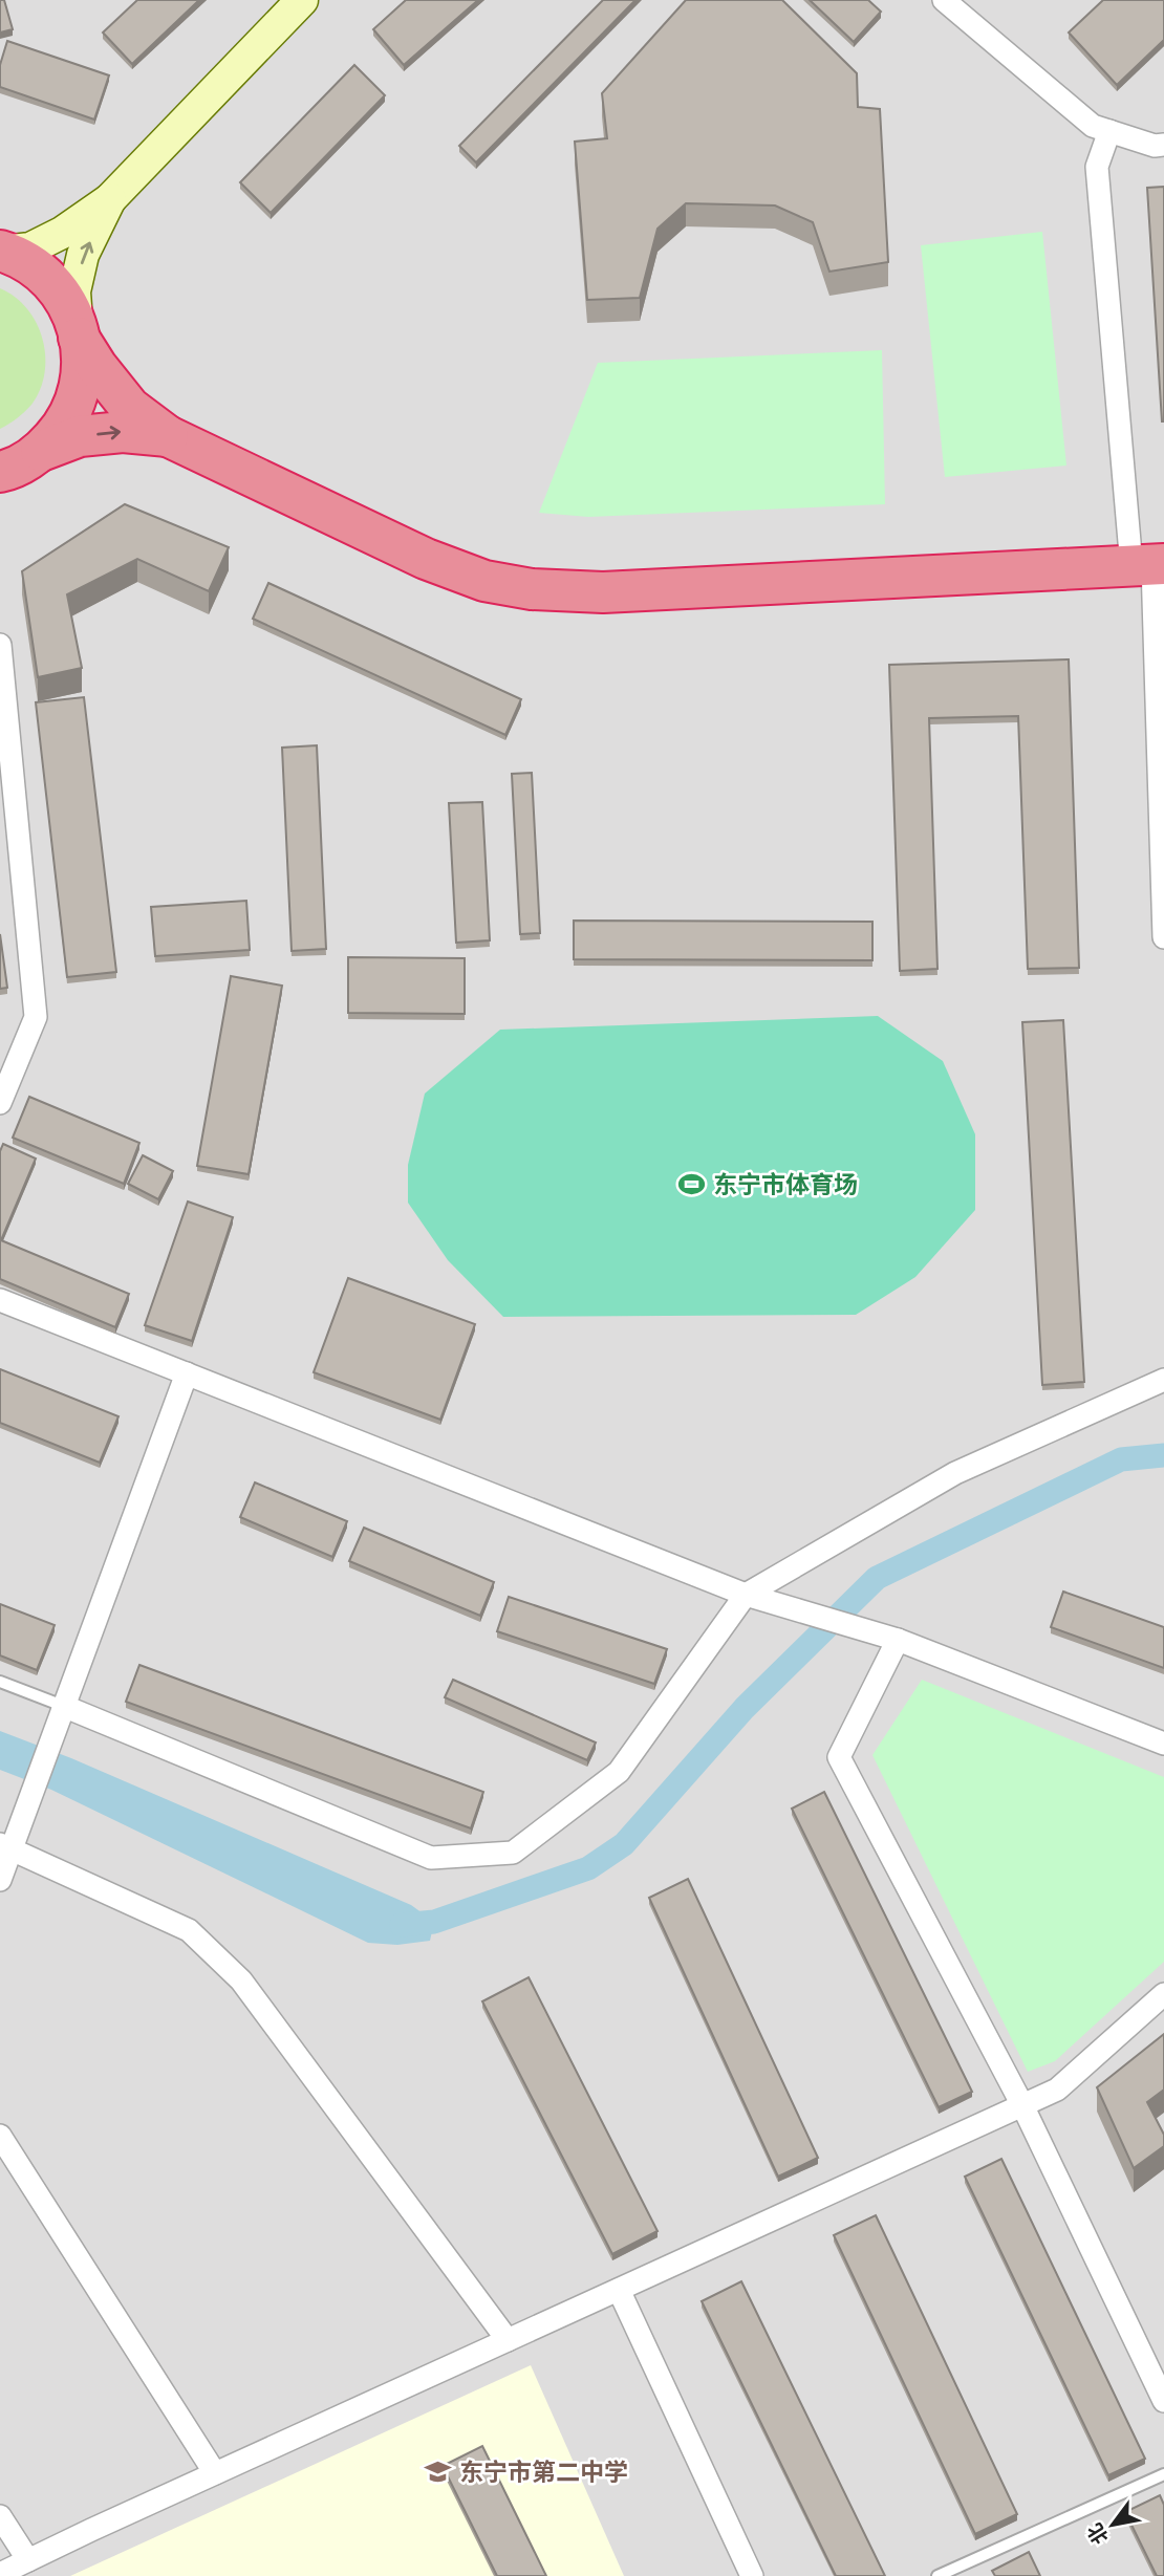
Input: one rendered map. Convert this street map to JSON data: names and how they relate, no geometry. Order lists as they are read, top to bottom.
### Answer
{
  "places": {
    "sports": ["东宁市体育场"],
    "school or university": ["东宁市第二中学"]
  },
  "north": "bottom left"
}
